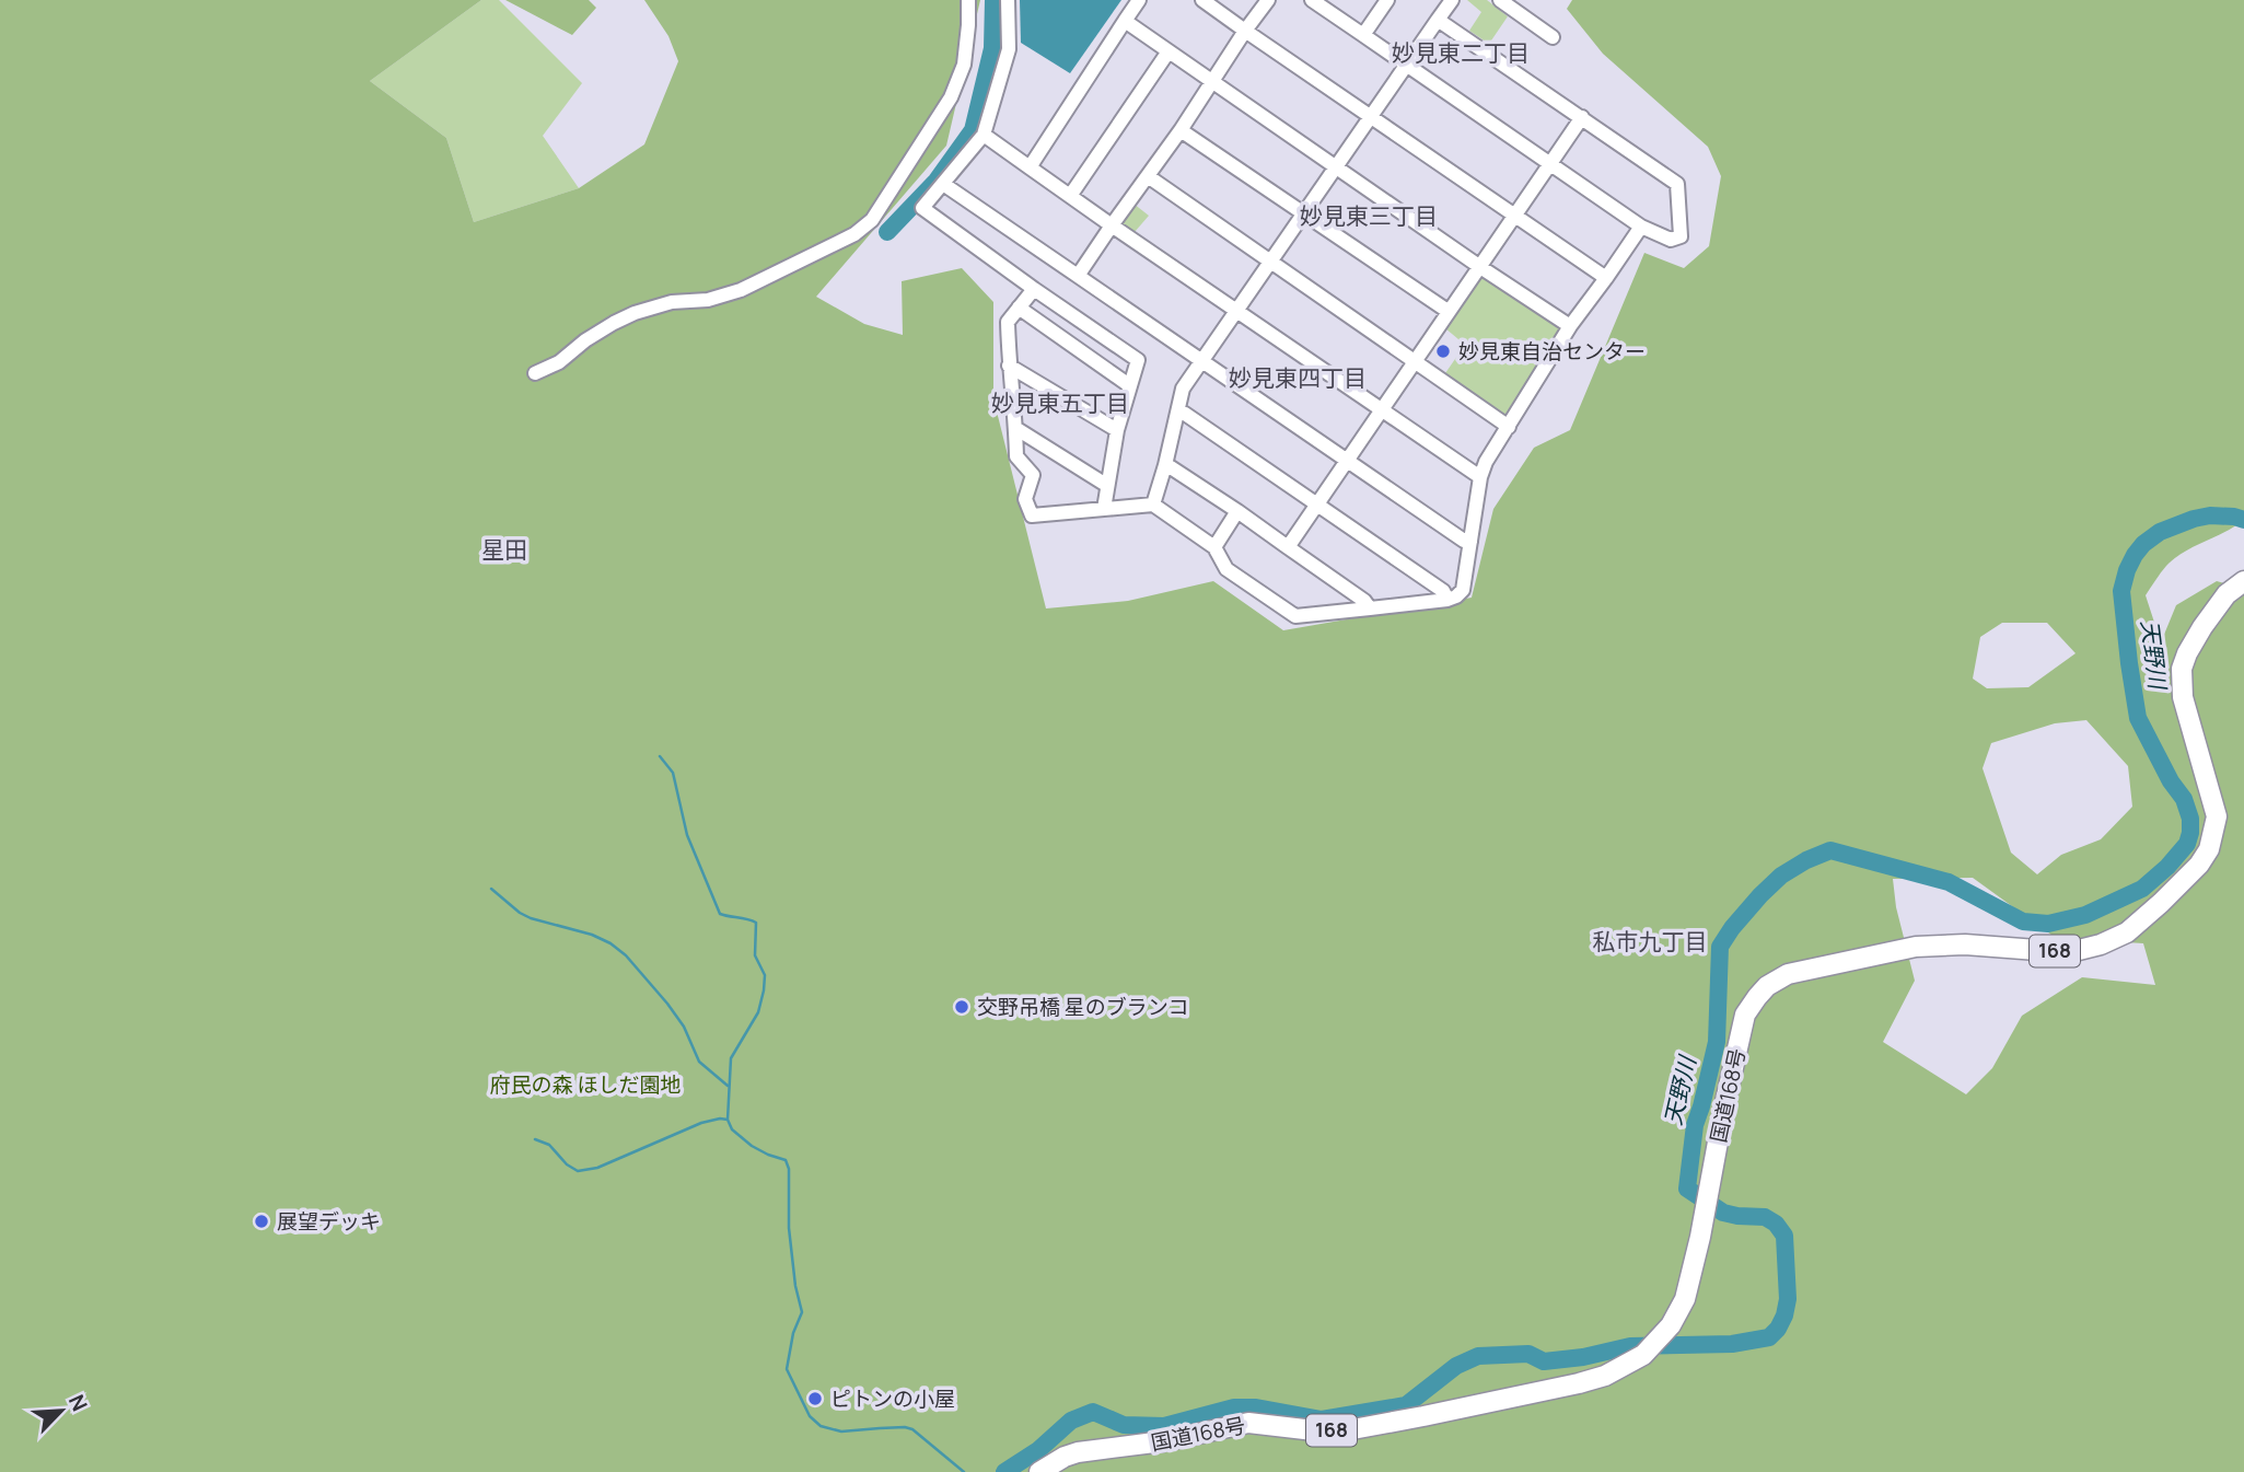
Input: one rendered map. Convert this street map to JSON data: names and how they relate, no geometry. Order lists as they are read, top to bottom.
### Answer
{
  "streets": {
    "highway": ["168", "国道168号"]
  },
  "districts": [
    "妙見東二丁目",
    "妙見東三丁目",
    "妙見東四丁目",
    "妙見東五丁目",
    "星田",
    "私市九丁目"
  ],
  "water": ["天野川"],
  "parks": ["府民の森 ほしだ園地"],
  "places": [
    "妙見東自治センター",
    "交野吊橋 星のブランコ",
    "展望デッキ",
    "ピトンの小屋"
  ],
  "north": "top right"
}
